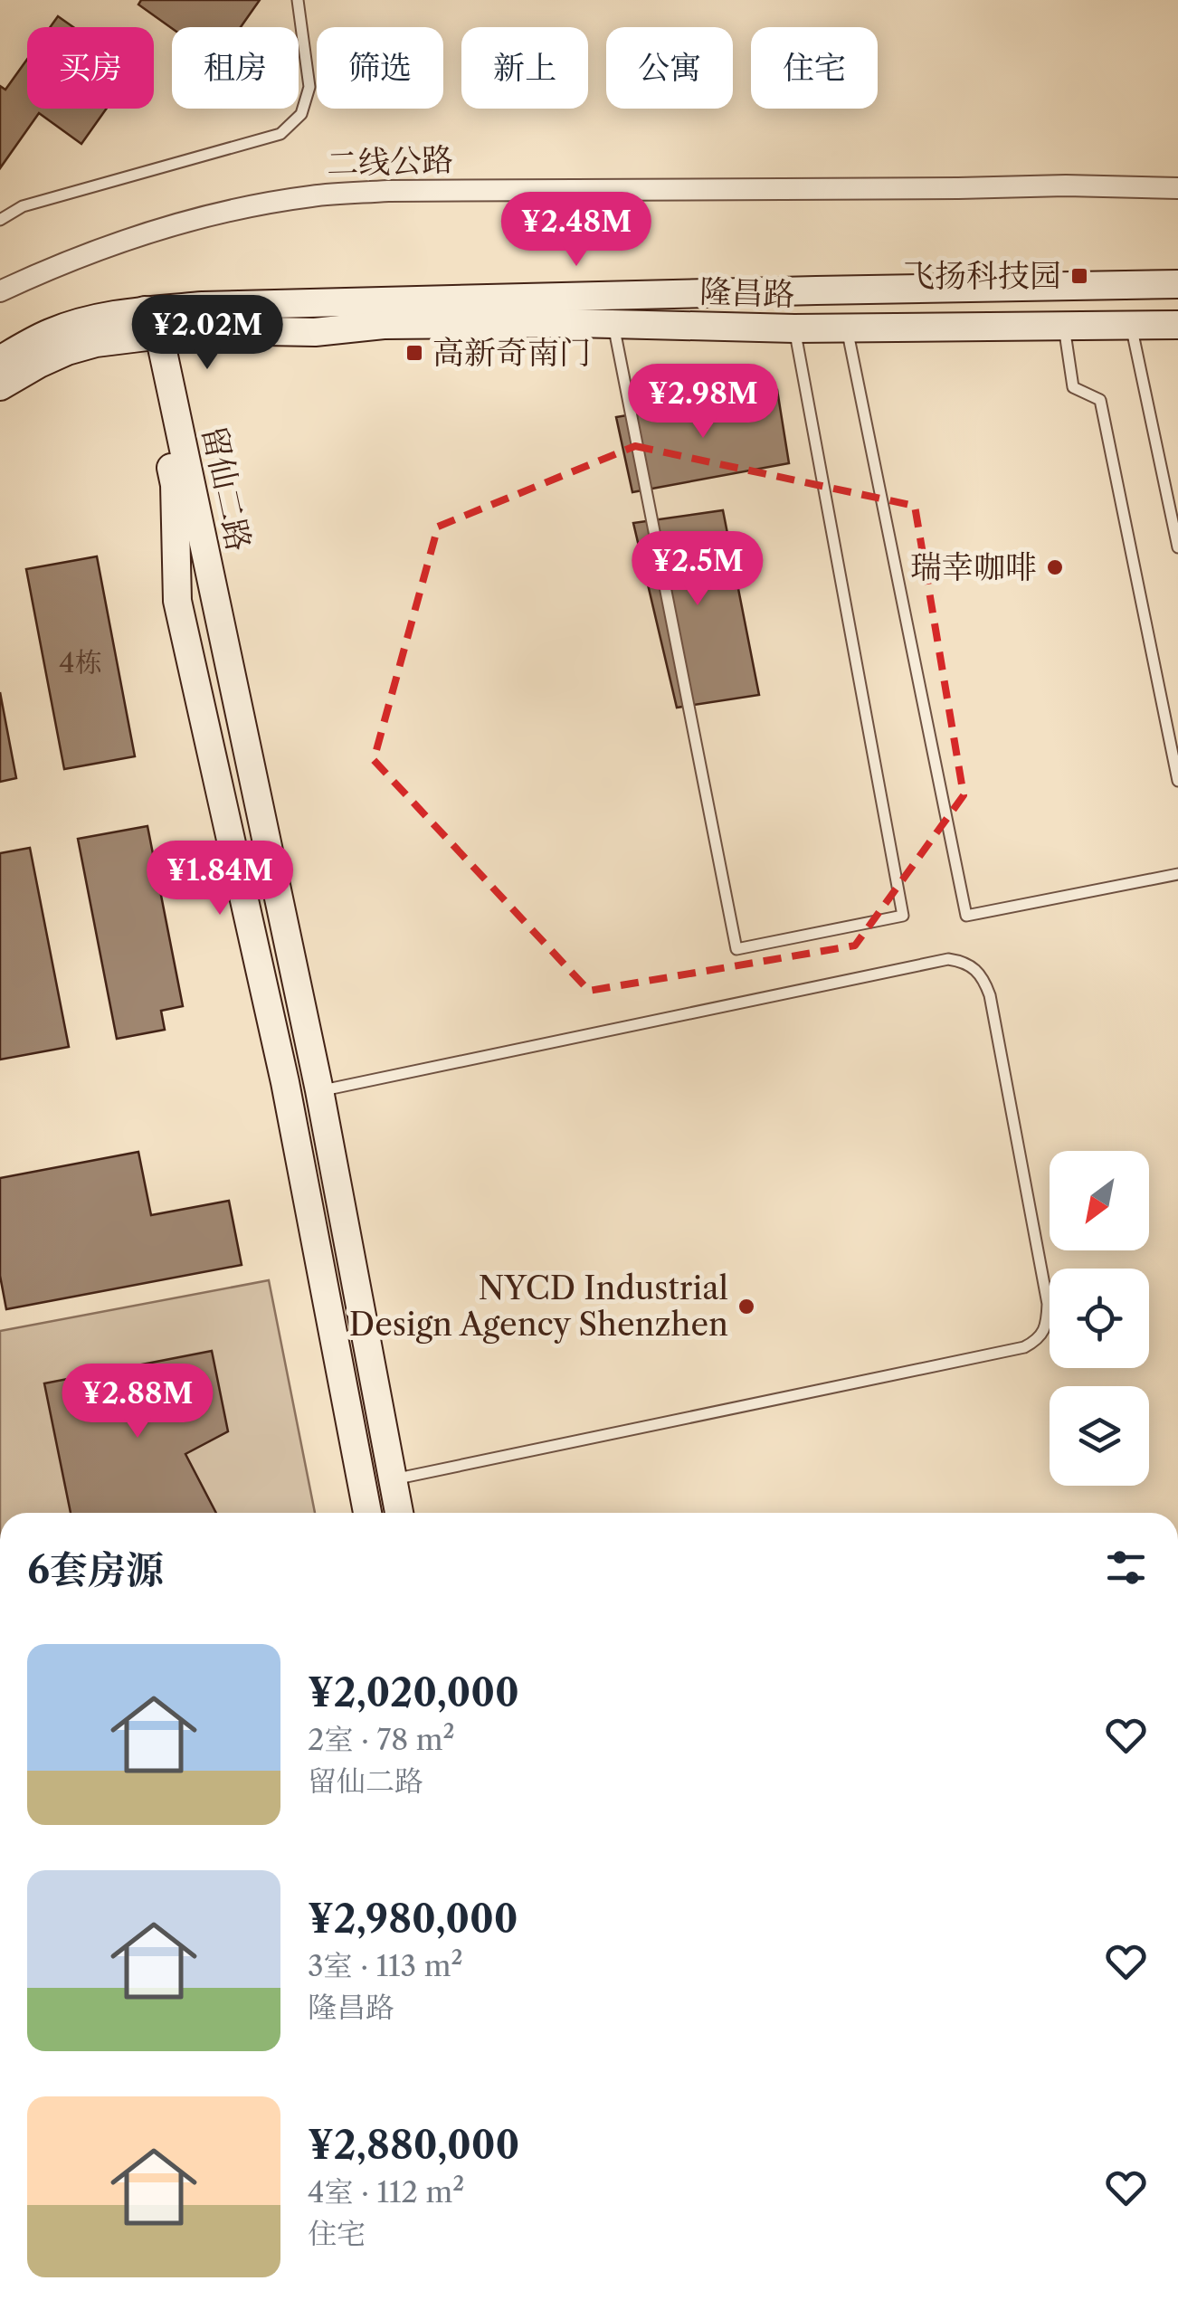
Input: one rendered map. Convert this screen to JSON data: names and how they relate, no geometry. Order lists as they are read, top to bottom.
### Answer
{
  "streets": {
    "street": ["二线公路", "隆昌路", "留仙二路"]
  },
  "crossings": [
    ["隆昌路", "留仙二路"]
  ],
  "places": {
    "transit": ["飞扬科技园", "高新奇南门"],
    "other": ["瑞幸咖啡", "NYCD Industrial Design Agency Shenzhen"]
  },
  "house_numbers": ["4栋"],
  "north": "bottom left",
  "page": {
    "chip": [
      "买房",
      "租房",
      "筛选",
      "新上",
      "公寓",
      "住宅"
    ],
    "price": [
      "¥2.48M",
      "¥2.02M",
      "¥2.98M",
      "¥2.5M",
      "¥1.84M",
      "¥2.88M"
    ],
    "heading": "6套房源",
    "list": [
      {
        "name": "¥2,020,000",
        "note": "2室 · 78 m² · 留仙二路"
      },
      {
        "name": "¥2,980,000",
        "note": "3室 · 113 m² · 隆昌路"
      },
      {
        "name": "¥2,880,000",
        "note": "4室 · 112 m² · 住宅"
      }
    ]
  }
}
